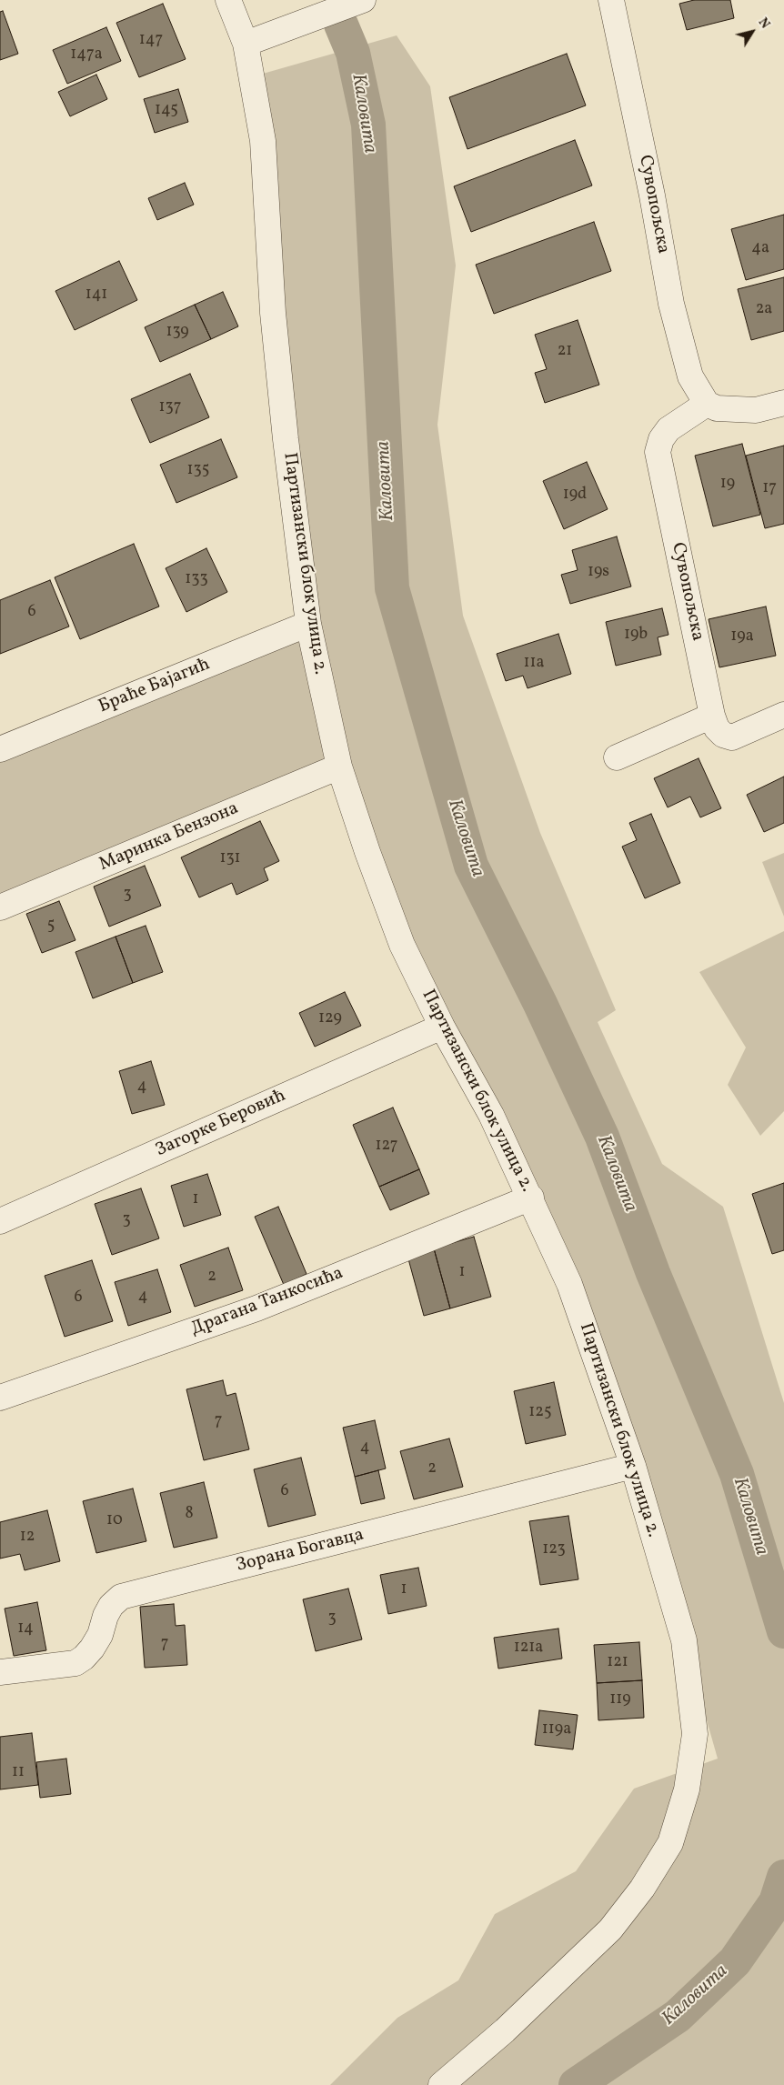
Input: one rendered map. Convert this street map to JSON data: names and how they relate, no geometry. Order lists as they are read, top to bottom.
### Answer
{
  "streets": {
    "street": [
      "Сувопољска",
      "Партизански блок улица 2.",
      "Браће Бајагић",
      "Маринка Бензона",
      "Загорке Беровић",
      "Драгана Танкосића",
      "Зорана Богавца"
    ]
  },
  "crossings": [
    ["Партизански блок улица 2.", "Браће Бајагић"],
    ["Партизански блок улица 2.", "Маринка Бензона"],
    ["Партизански блок улица 2.", "Загорке Беровић"],
    ["Партизански блок улица 2.", "Драгана Танкосића"],
    ["Партизански блок улица 2.", "Зорана Богавца"]
  ],
  "water": ["Каловита"],
  "house_numbers": [
    "147",
    "147a",
    "145",
    "4a",
    "141",
    "2a",
    "139",
    "21",
    "137",
    "135",
    "19",
    "17",
    "19d",
    "19s",
    "133",
    "6",
    "19b",
    "19a",
    "11a",
    "131",
    "3",
    "5",
    "129",
    "4",
    "127",
    "1",
    "3",
    "1",
    "2",
    "4",
    "6",
    "125",
    "7",
    "4",
    "2",
    "6",
    "8",
    "10",
    "12",
    "123",
    "1",
    "3",
    "14",
    "7",
    "121a",
    "121",
    "119",
    "119a",
    "11"
  ],
  "north": "top right"
}
